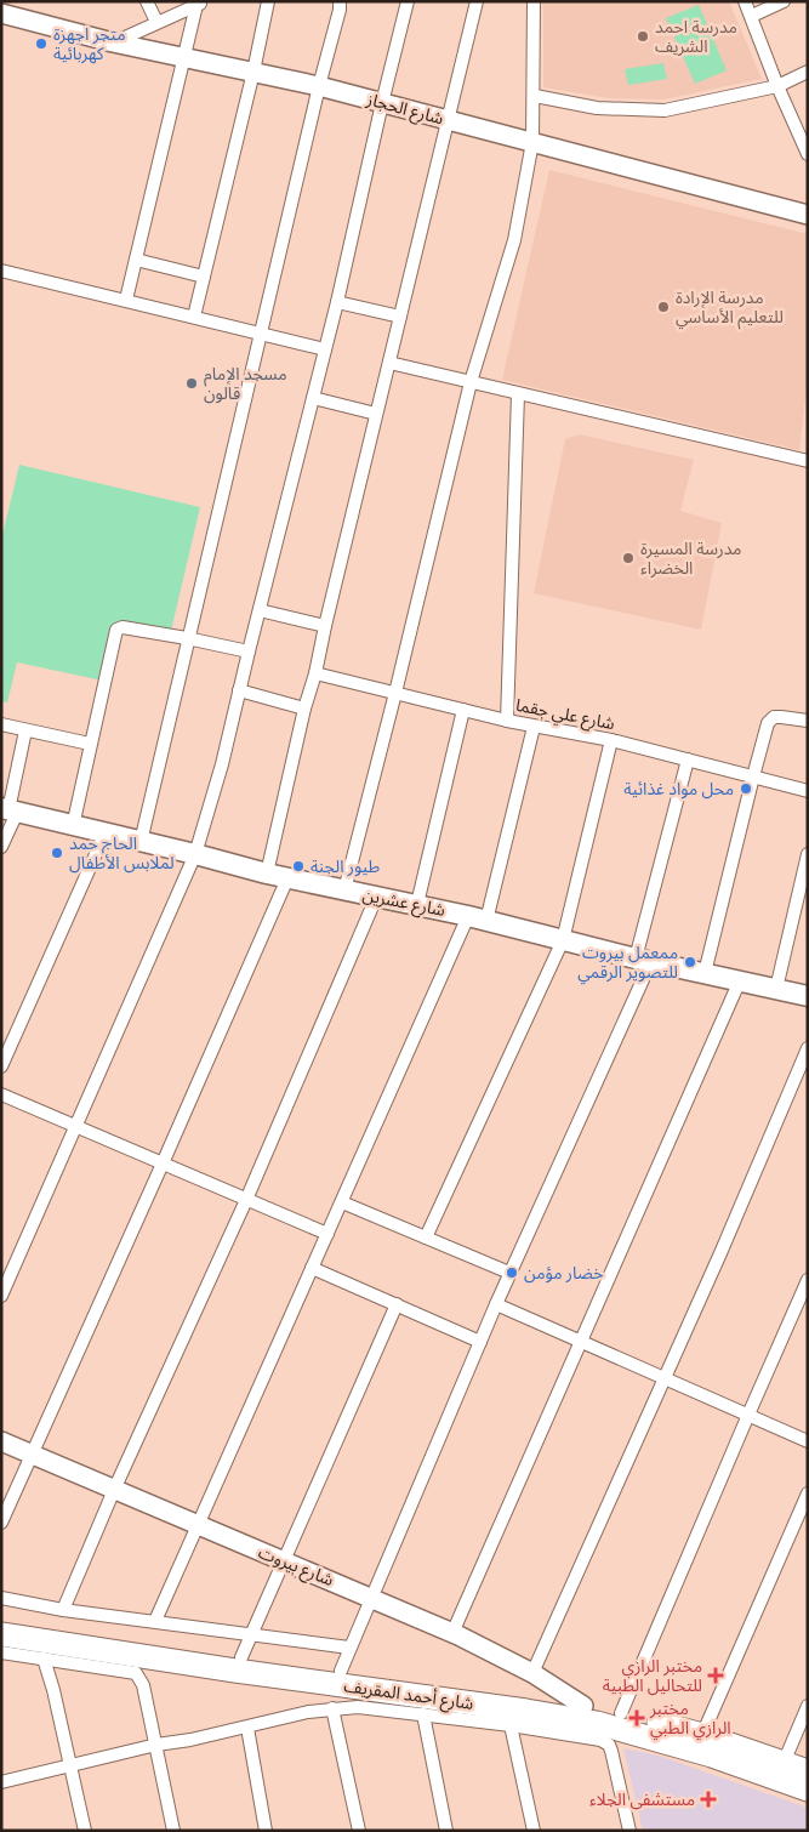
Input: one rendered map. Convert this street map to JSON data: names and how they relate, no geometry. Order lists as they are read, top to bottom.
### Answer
{
  "streets": {
    "highway": ["شارع أحمد المقريف"],
    "main road": ["شارع الحجاز", "شارع عشرين", "شارع بيروت"],
    "street": ["شارع علي جقما"]
  },
  "crossings": [
    ["شارع بيروت", "شارع أحمد المقريف"]
  ],
  "places": {
    "other": [
      "مدرسة احمد الشريف",
      "متجر اجهزة كهربائية",
      "مدرسة الإرادة للتعليم الأساسي",
      "مسجد الإمام قالون",
      "مدرسة المسيرة الخضراء",
      "محل مواد غذائية",
      "الحاج حمد لملابس الأطفال",
      "طيور الجنة",
      "ممعمل بيروت للتصوير الرقمي",
      "خضار مؤمن"
    ],
    "health": ["مختبر الرازي للتحاليل الطبية", "مختبر الرازي الطبي", "مستشفى الجلاء"]
  }
}
